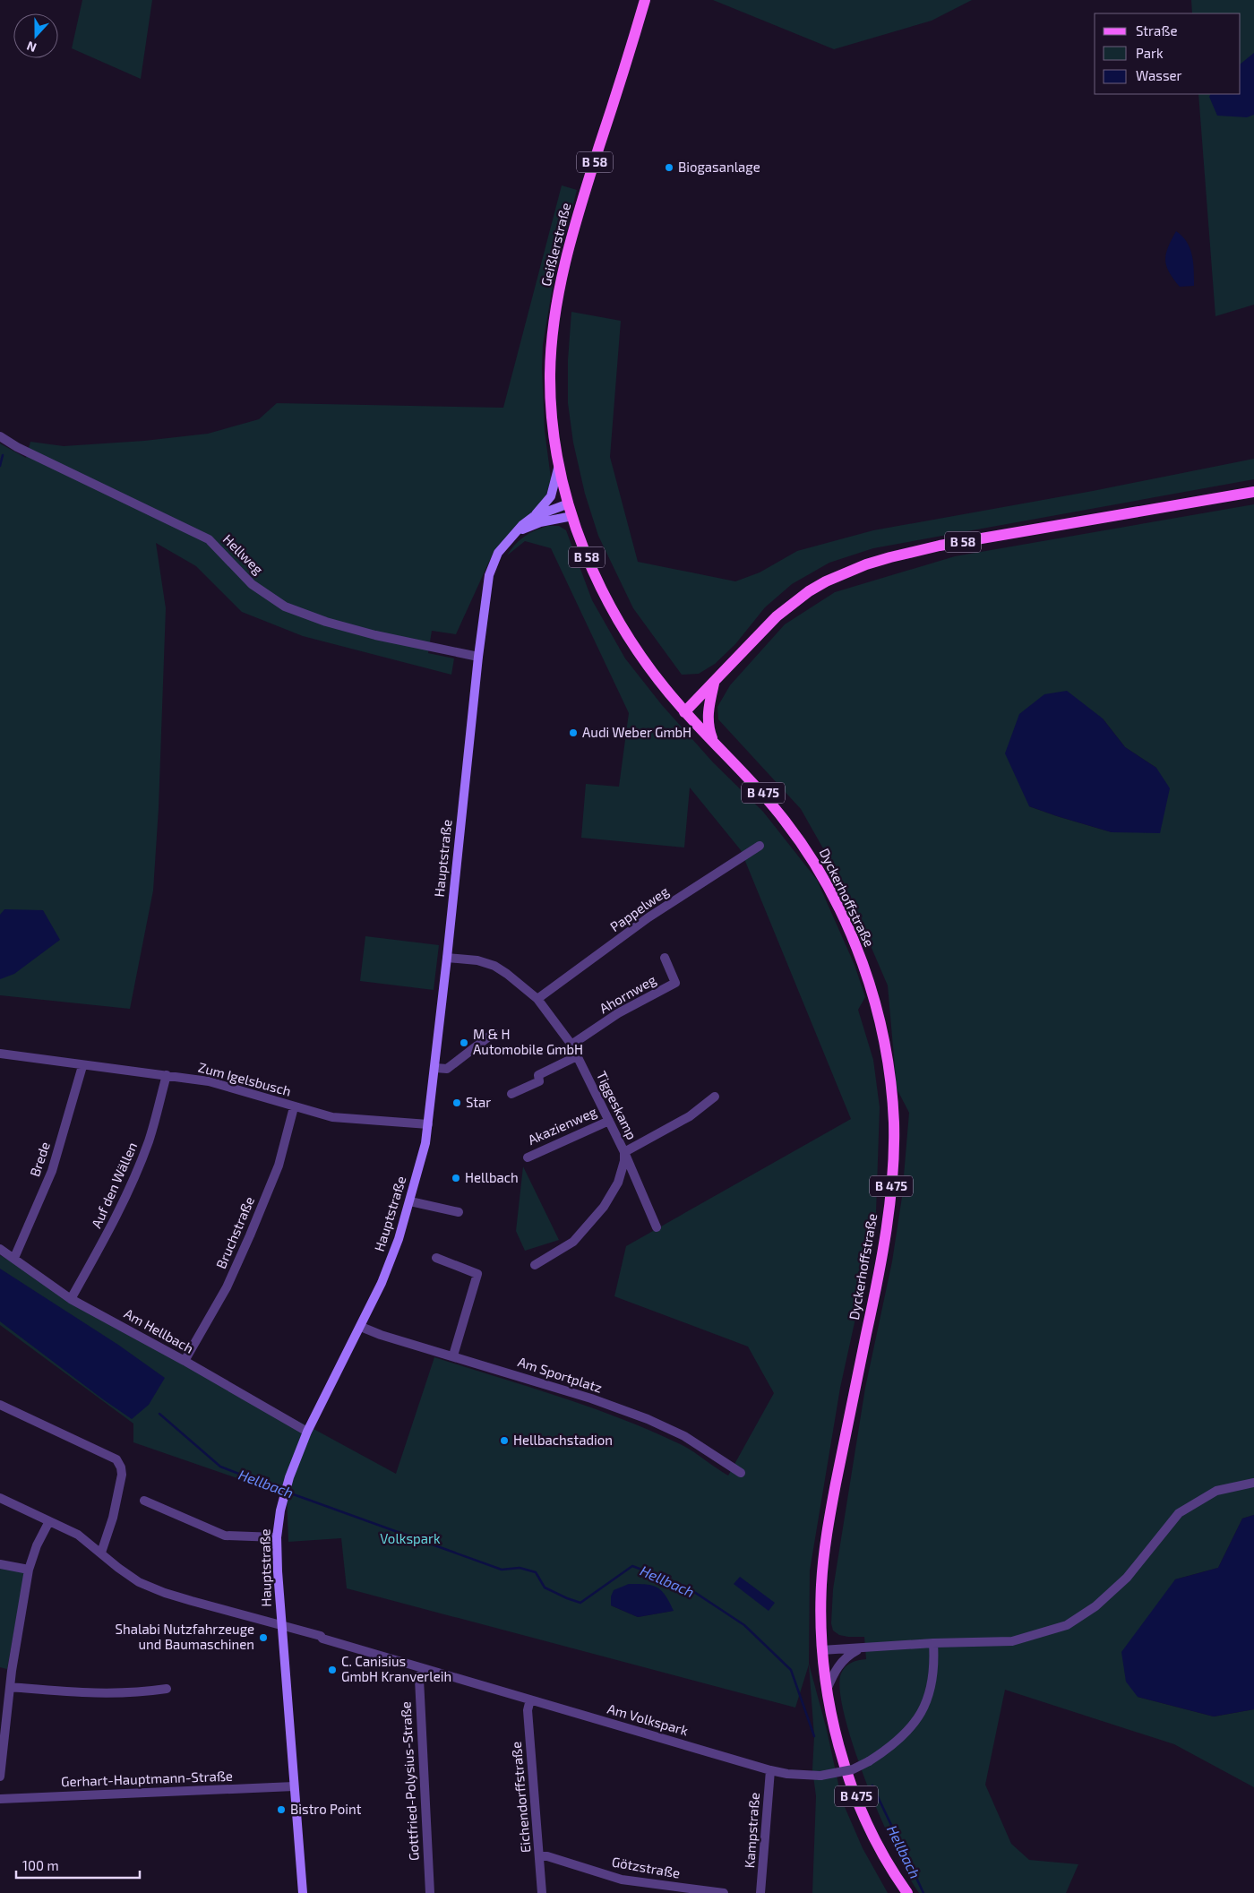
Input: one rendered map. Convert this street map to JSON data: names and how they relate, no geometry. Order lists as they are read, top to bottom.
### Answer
{
  "streets": {
    "main road": [
      "B 58",
      "Geißlerstraße",
      "B 475",
      "Dyckerhoffstraße"
    ],
    "street": [
      "Hellweg",
      "Hauptstraße",
      "Pappelweg",
      "Ahornweg",
      "Zum Igelsbusch",
      "Tiggeskamp",
      "Akazienweg",
      "Brede",
      "Auf den Wällen",
      "Bruchstraße",
      "Am Hellbach",
      "Am Sportplatz",
      "Am Volkspark",
      "Gerhart-Hauptmann-Straße",
      "Gottfried-Polysius-Straße",
      "Eichendorffstraße",
      "Kampstraße",
      "Götzstraße"
    ]
  },
  "crossings": [
    ["B 58", "Dyckerhoffstraße"],
    ["Geißlerstraße", "Hauptstraße"],
    ["Geißlerstraße", "Dyckerhoffstraße"],
    ["Hellweg", "Hauptstraße"],
    ["Hauptstraße", "Dyckerhoffstraße"],
    ["Hauptstraße", "Zum Igelsbusch"],
    ["Hauptstraße", "Tiggeskamp"],
    ["Hauptstraße", "Am Hellbach"],
    ["Hauptstraße", "Am Sportplatz"],
    ["Hauptstraße", "Am Volkspark"],
    ["Hauptstraße", "Gerhart-Hauptmann-Straße"],
    ["Pappelweg", "Tiggeskamp"],
    ["Ahornweg", "Tiggeskamp"],
    ["Zum Igelsbusch", "Brede"],
    ["Zum Igelsbusch", "Auf den Wällen"],
    ["Zum Igelsbusch", "Bruchstraße"],
    ["Tiggeskamp", "Akazienweg"],
    ["Brede", "Am Hellbach"],
    ["Auf den Wällen", "Am Hellbach"],
    ["Bruchstraße", "Am Hellbach"],
    ["Am Volkspark", "Gottfried-Polysius-Straße"],
    ["Am Volkspark", "Eichendorffstraße"],
    ["Am Volkspark", "Kampstraße"],
    ["Eichendorffstraße", "Götzstraße"]
  ],
  "water": ["Hellbach"],
  "parks": ["Volkspark"],
  "places": [
    "Biogasanlage",
    "Audi Weber GmbH",
    "M & H Automobile GmbH",
    "Star",
    "Hellbach",
    "Hellbachstadion",
    "Shalabi Nutzfahrzeuge und Baumaschinen",
    "C. Canisius GmbH Kranverleih",
    "Bistro Point"
  ],
  "legend": ["Straße", "Park", "Wasser"],
  "scale_bar": "100 m",
  "north": "bottom"
}
